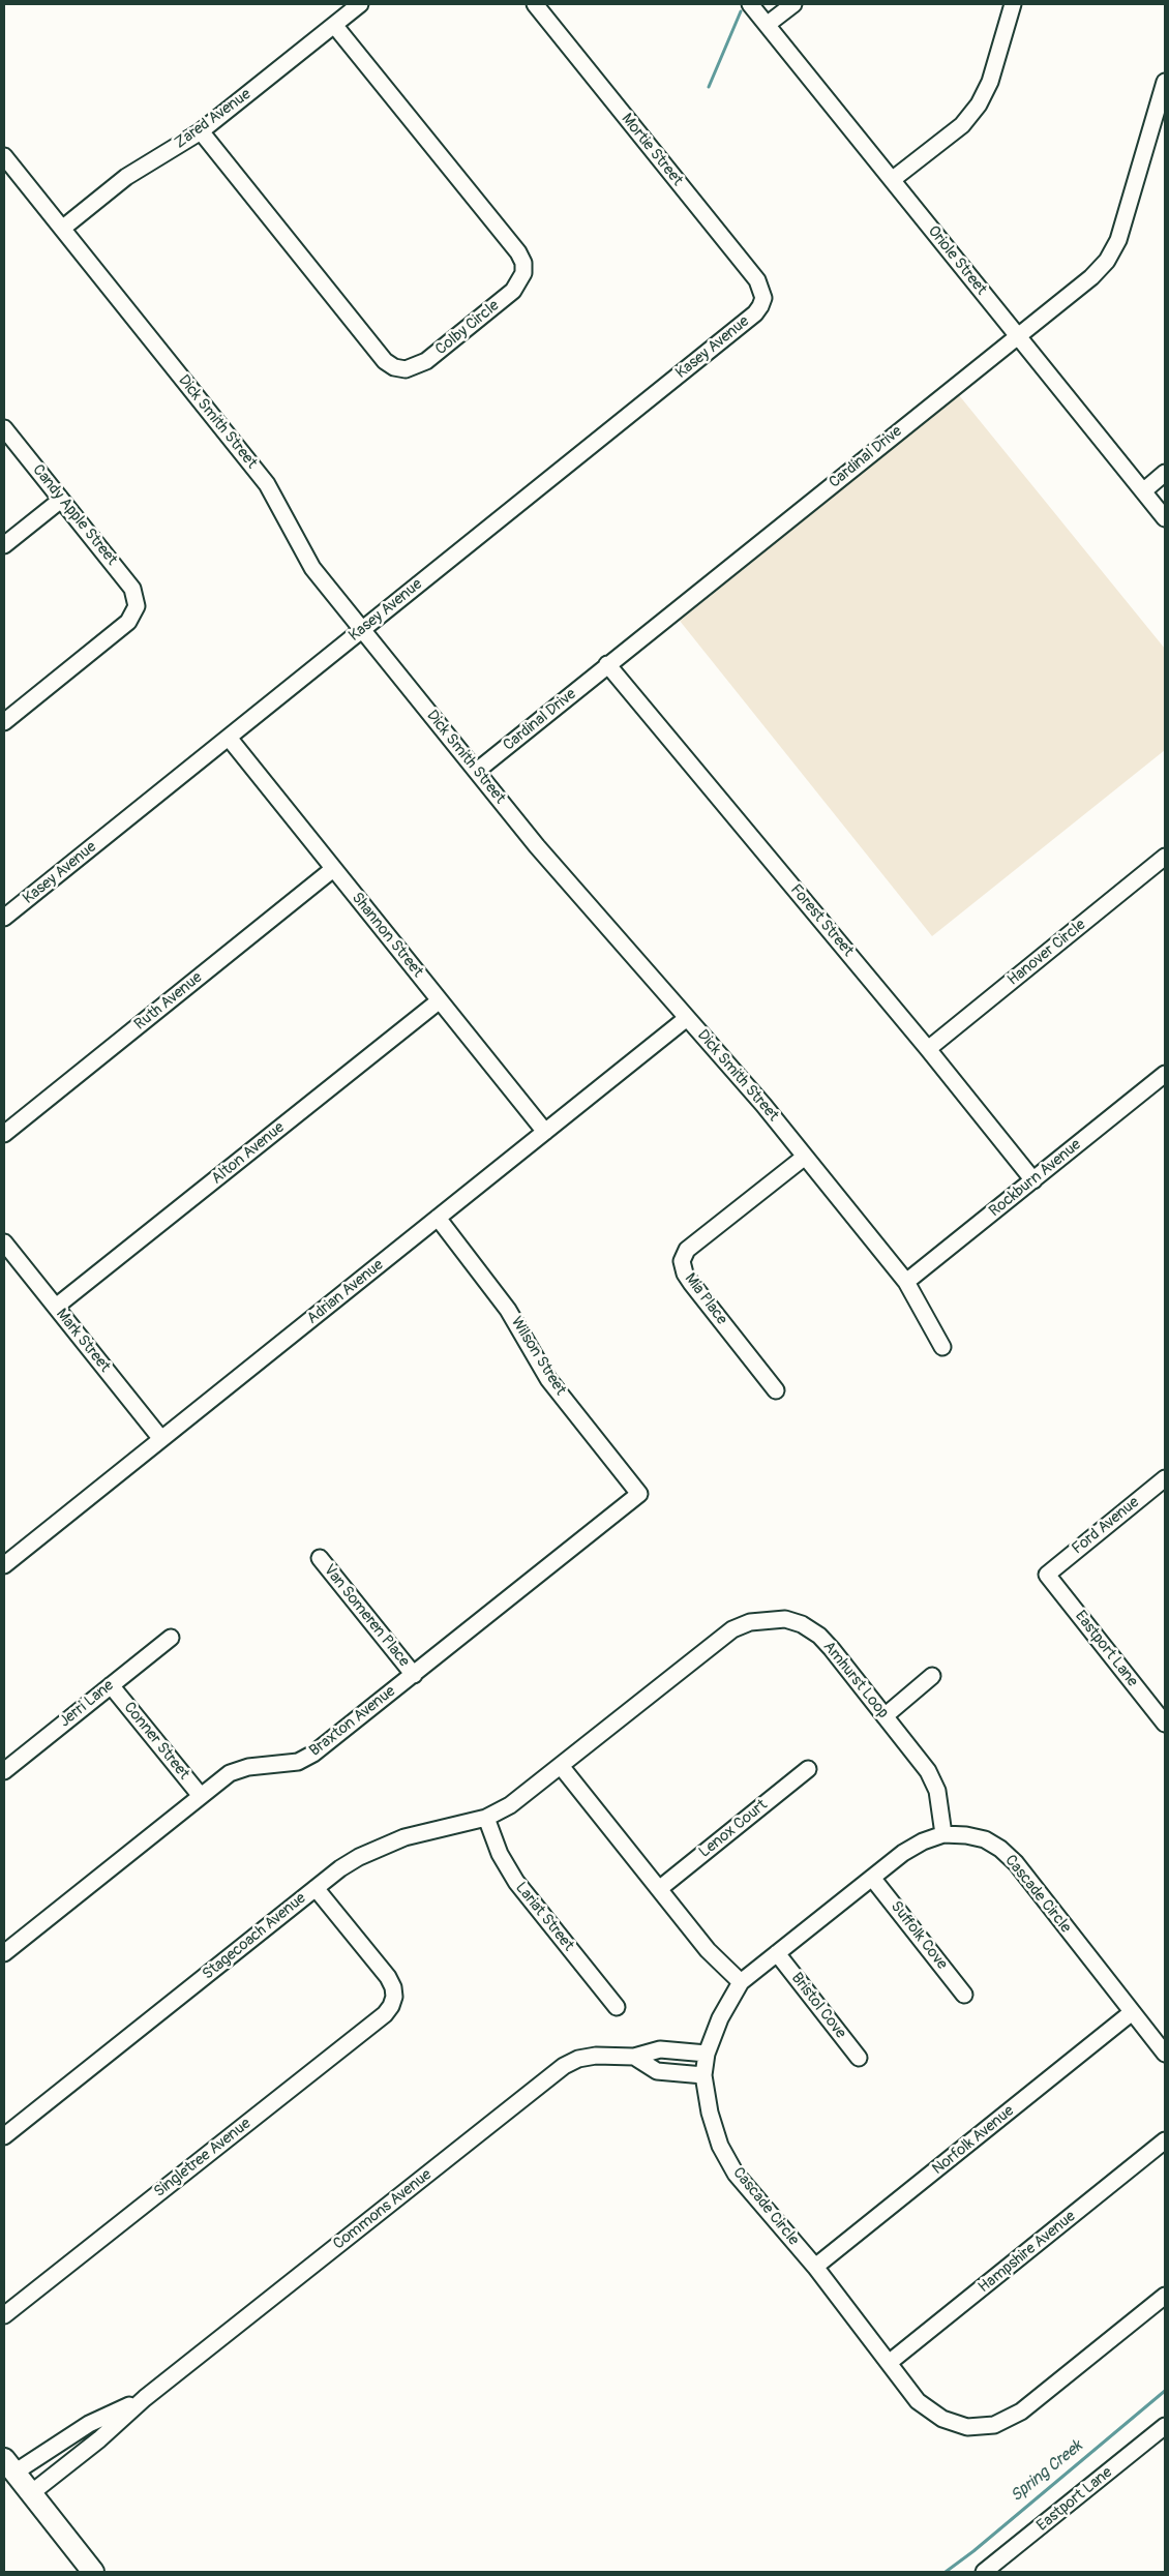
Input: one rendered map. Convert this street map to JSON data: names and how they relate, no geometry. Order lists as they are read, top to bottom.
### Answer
{
  "streets": {
    "street": [
      "Zared Avenue",
      "Mortie Street",
      "Oriole Street",
      "Colby Circle",
      "Kasey Avenue",
      "Dick Smith Street",
      "Cardinal Drive",
      "Candy Apple Street",
      "Forest Street",
      "Shannon Street",
      "Hanover Circle",
      "Ruth Avenue",
      "Alton Avenue",
      "Rockburn Avenue",
      "Adrian Avenue",
      "Mia Place",
      "Mark Street",
      "Wilson Street",
      "Ford Avenue",
      "Van Someren Place",
      "Eastport Lane",
      "Amhurst Loop",
      "Jerri Lane",
      "Braxton Avenue",
      "Conner Street",
      "Lenox Court",
      "Cascade Circle",
      "Lariat Street",
      "Suffolk Cove",
      "Stagecoach Avenue",
      "Bristol Cove",
      "Norfolk Avenue",
      "Singletree Avenue",
      "Commons Avenue",
      "Hampshire Avenue"
    ]
  },
  "crossings": [
    ["Zared Avenue", "Colby Circle"],
    ["Zared Avenue", "Dick Smith Street"],
    ["Mortie Street", "Kasey Avenue"],
    ["Oriole Street", "Cardinal Drive"],
    ["Kasey Avenue", "Dick Smith Street"],
    ["Kasey Avenue", "Shannon Street"],
    ["Dick Smith Street", "Cardinal Drive"],
    ["Dick Smith Street", "Rockburn Avenue"],
    ["Dick Smith Street", "Adrian Avenue"],
    ["Dick Smith Street", "Mia Place"],
    ["Cardinal Drive", "Forest Street"],
    ["Forest Street", "Hanover Circle"],
    ["Forest Street", "Rockburn Avenue"],
    ["Shannon Street", "Ruth Avenue"],
    ["Shannon Street", "Alton Avenue"],
    ["Shannon Street", "Adrian Avenue"],
    ["Alton Avenue", "Mark Street"],
    ["Adrian Avenue", "Mark Street"],
    ["Adrian Avenue", "Wilson Street"],
    ["Wilson Street", "Braxton Avenue"],
    ["Ford Avenue", "Eastport Lane"],
    ["Van Someren Place", "Braxton Avenue"],
    ["Amhurst Loop", "Cascade Circle"],
    ["Amhurst Loop", "Stagecoach Avenue"],
    ["Jerri Lane", "Conner Street"],
    ["Braxton Avenue", "Conner Street"],
    ["Cascade Circle", "Suffolk Cove"],
    ["Cascade Circle", "Bristol Cove"],
    ["Cascade Circle", "Norfolk Avenue"],
    ["Cascade Circle", "Commons Avenue"],
    ["Cascade Circle", "Hampshire Avenue"],
    ["Lariat Street", "Stagecoach Avenue"],
    ["Stagecoach Avenue", "Singletree Avenue"]
  ],
  "water": ["Spring Creek"]
}
